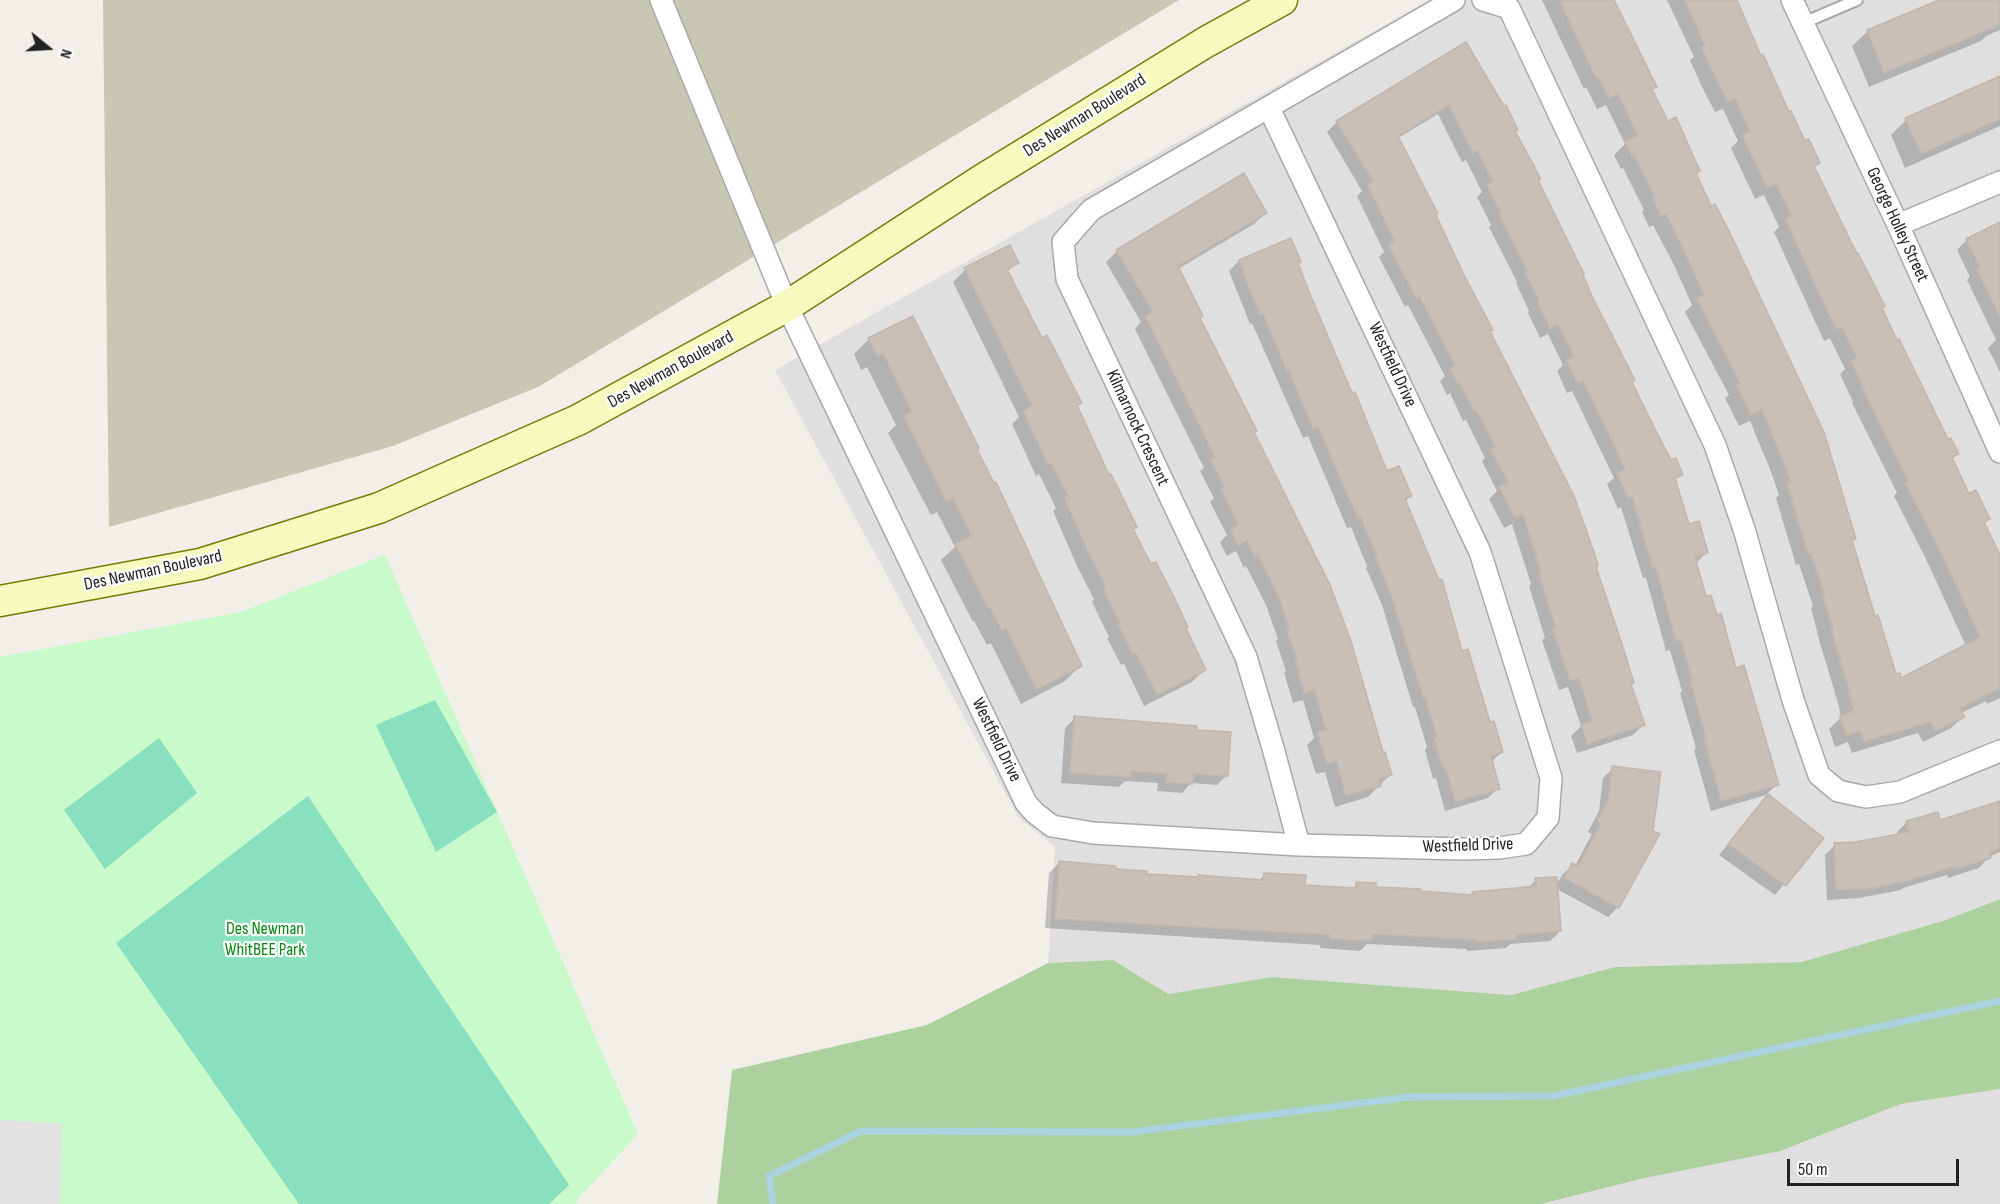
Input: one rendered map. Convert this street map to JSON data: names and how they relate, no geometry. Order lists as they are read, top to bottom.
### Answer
{
  "streets": {
    "street": [
      "Des Newman Boulevard",
      "George Holley Street",
      "Westfield Drive",
      "Kilmarnock Crescent"
    ]
  },
  "crossings": [
    ["Des Newman Boulevard", "Westfield Drive"],
    ["Westfield Drive", "Kilmarnock Crescent"]
  ],
  "parks": ["Des Newman WhitBEE Park"],
  "scale_bar": "50 m",
  "north": "right"
}
